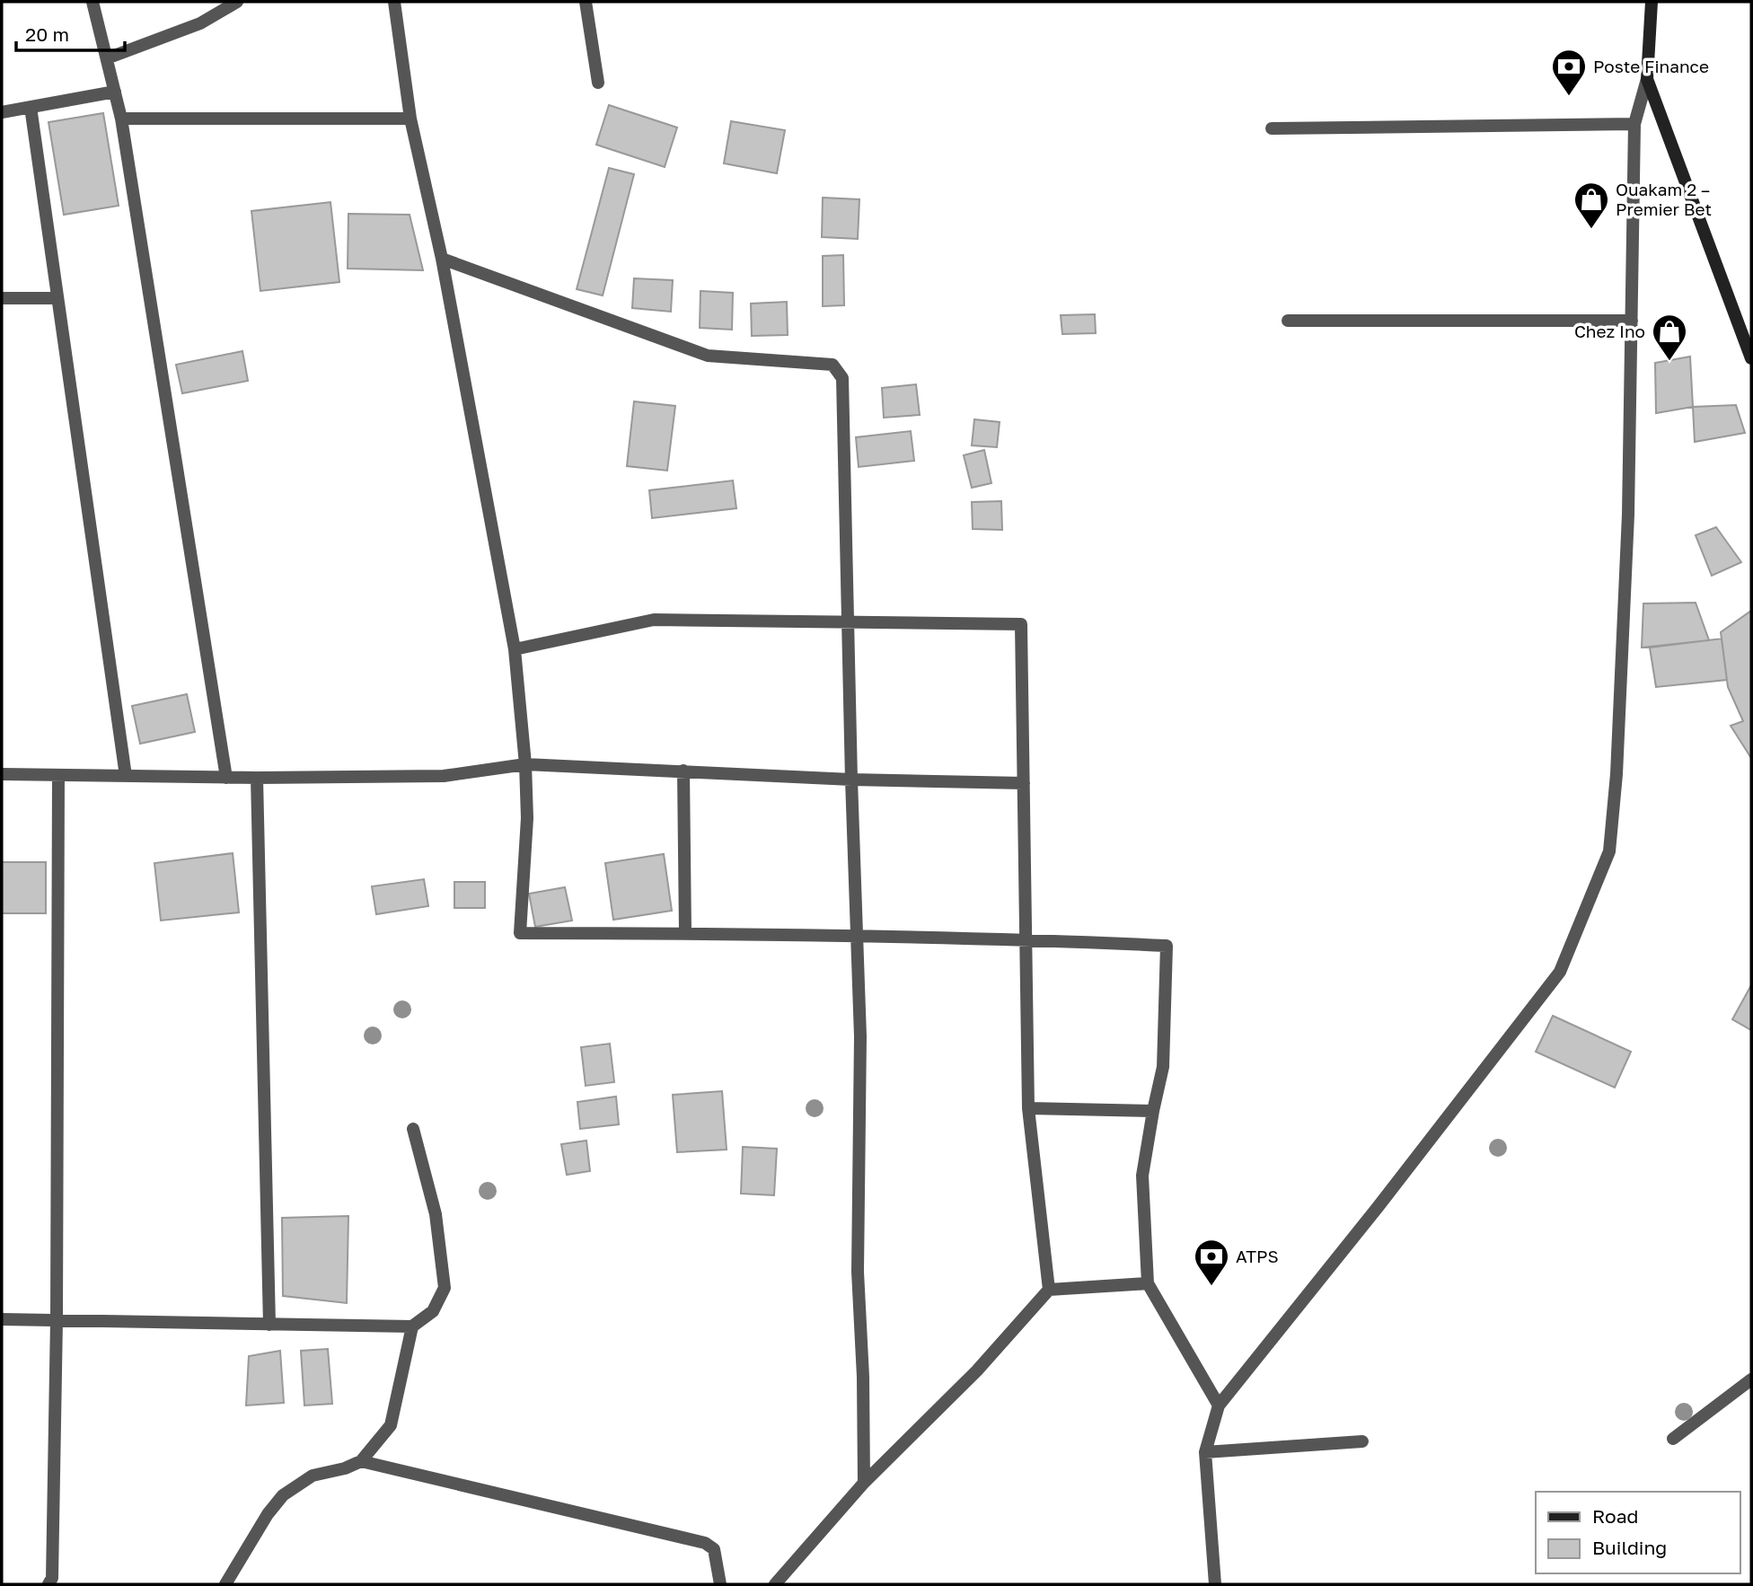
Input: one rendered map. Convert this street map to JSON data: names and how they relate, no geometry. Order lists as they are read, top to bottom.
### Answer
{
  "places": {
    "bank": ["Poste Finance", "ATPS"],
    "shop": ["Ouakam 2 – Premier Bet", "Chez Ino"]
  },
  "legend": ["Road", "Building"],
  "scale_bar": "20 m"
}
